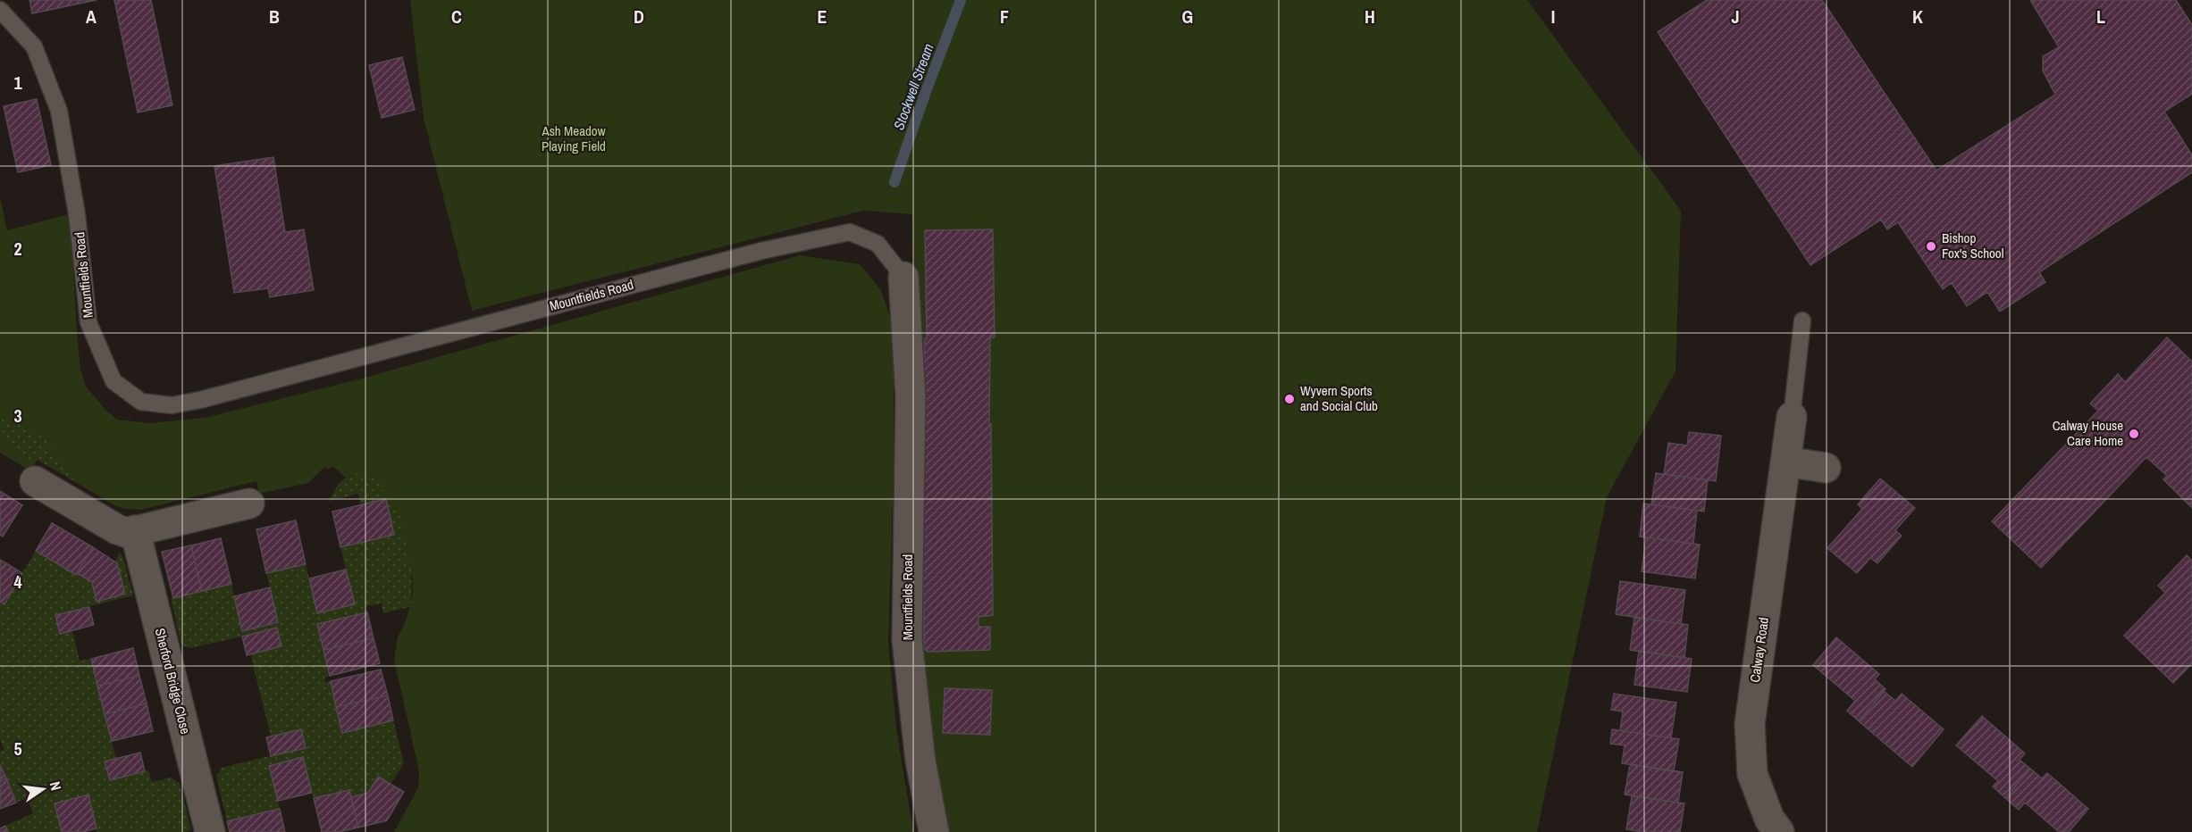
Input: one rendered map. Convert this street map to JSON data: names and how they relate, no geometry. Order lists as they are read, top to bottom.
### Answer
{
  "streets": {
    "street": ["Mountfields Road", "Calway Road", "Sherford Bridge Close"]
  },
  "water": ["Stockwell Stream"],
  "parks": ["Ash Meadow Playing Field"],
  "places": ["Bishop Fox's School", "Wyvern Sports and Social Club", "Calway House Care Home"],
  "north": "right",
  "grid": {
    "columns": [
      "A",
      "B",
      "C",
      "D",
      "E",
      "F",
      "G",
      "H",
      "I",
      "J",
      "K",
      "L"
    ],
    "rows": [
      "1",
      "2",
      "3",
      "4",
      "5"
    ]
  }
}
